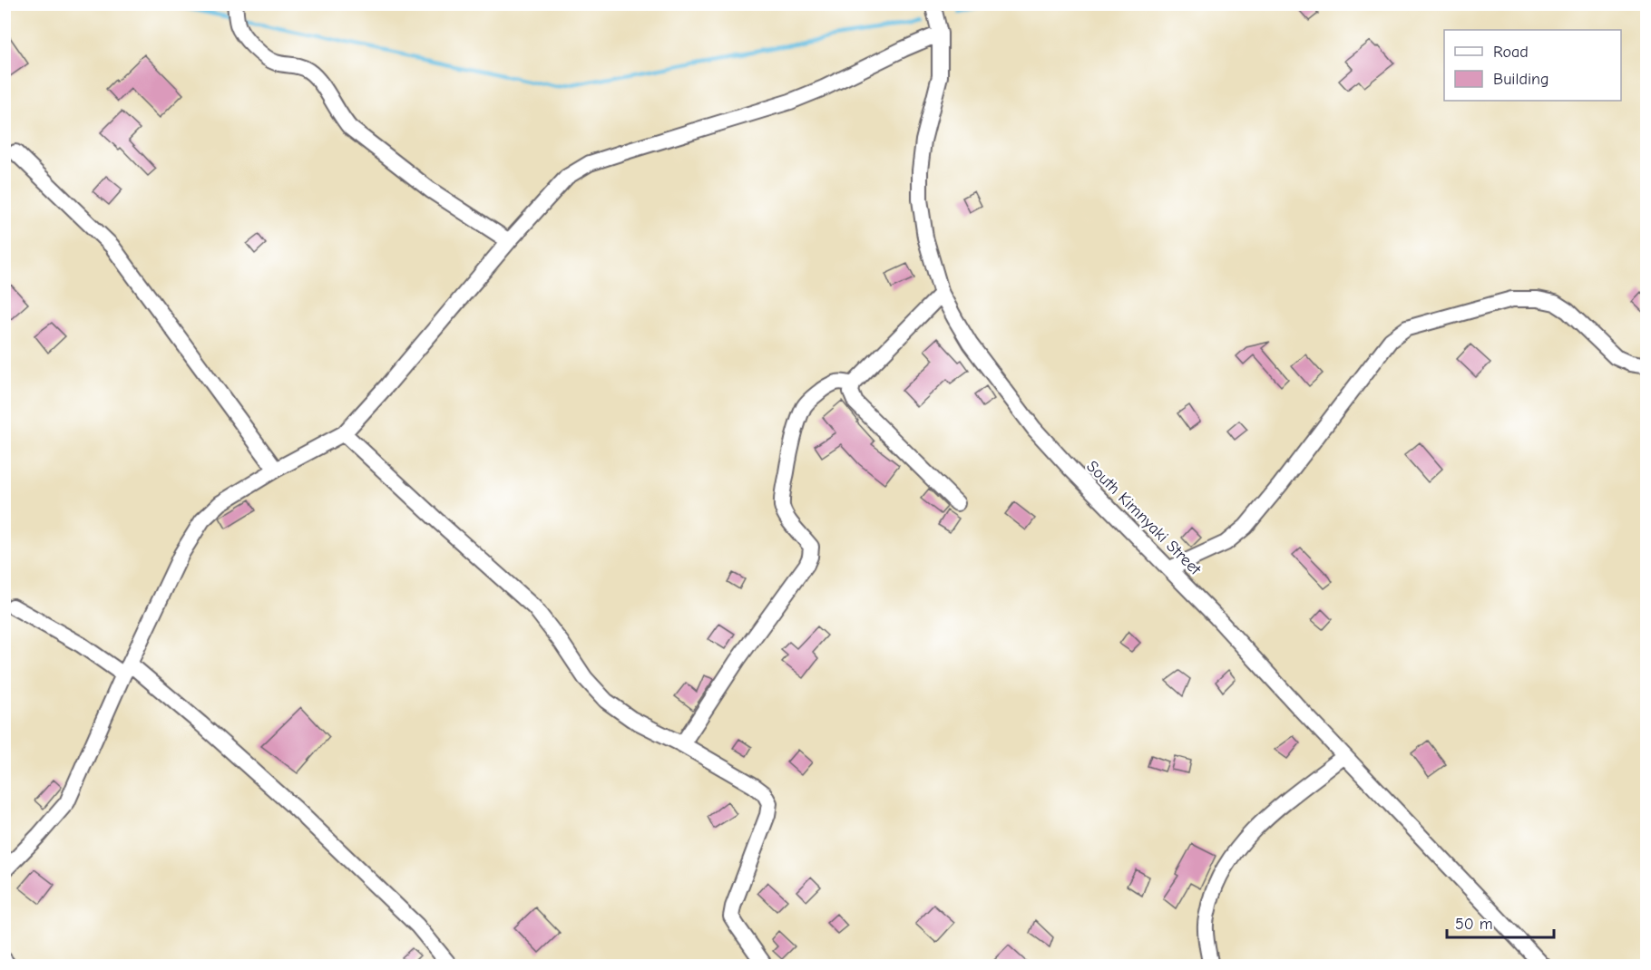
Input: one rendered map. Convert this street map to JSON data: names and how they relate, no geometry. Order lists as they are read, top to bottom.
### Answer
{
  "streets": {
    "street": ["South Kimnyaki Street"]
  },
  "legend": ["Road", "Building"],
  "scale_bar": "50 m"
}
